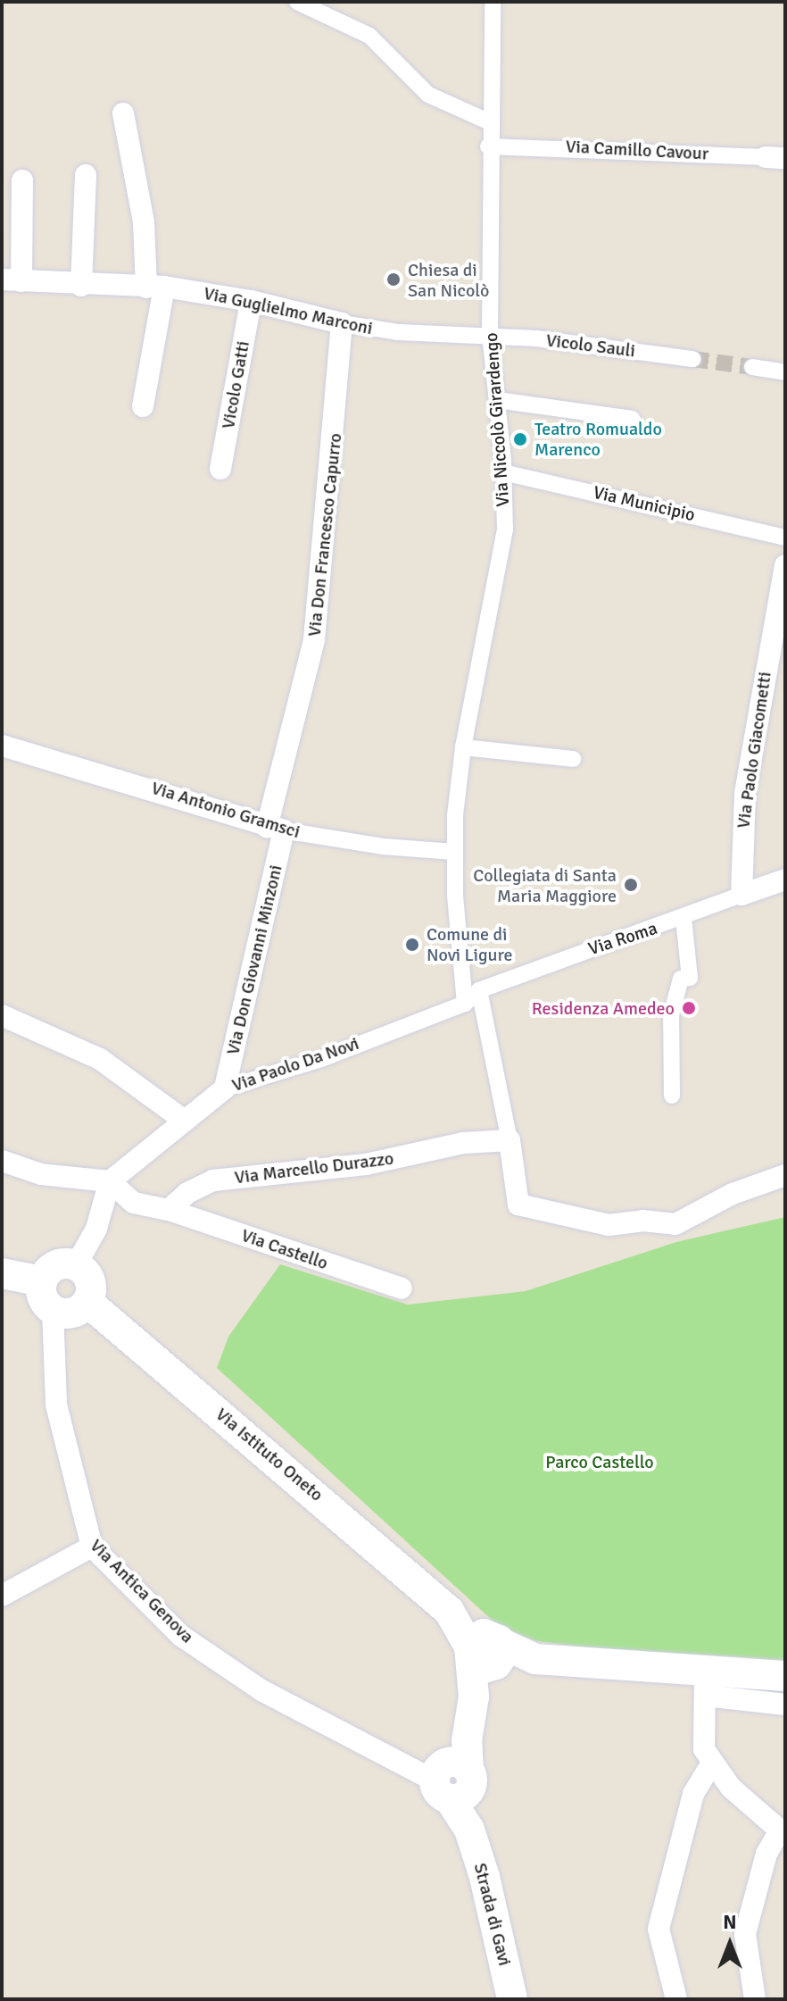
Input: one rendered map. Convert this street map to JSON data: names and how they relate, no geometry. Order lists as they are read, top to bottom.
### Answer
{
  "streets": {
    "main road": ["Via Istituto Oneto", "Strada di Gavi"],
    "street": [
      "Via Camillo Cavour",
      "Via Guglielmo Marconi",
      "Vicolo Sauli",
      "Vicolo Gatti",
      "Via Niccolò Girardengo",
      "Via Municipio",
      "Via Don Francesco Capurro",
      "Via Paolo Giacometti",
      "Via Antonio Gramsci",
      "Via Roma",
      "Via Don Giovanni Minzoni",
      "Via Paolo Da Novi",
      "Via Marcello Durazzo",
      "Via Castello",
      "Via Antica Genova"
    ]
  },
  "crossings": [
    ["Via Camillo Cavour", "Via Niccolò Girardengo"],
    ["Via Guglielmo Marconi", "Vicolo Sauli"],
    ["Via Guglielmo Marconi", "Vicolo Gatti"],
    ["Via Guglielmo Marconi", "Via Niccolò Girardengo"],
    ["Via Guglielmo Marconi", "Via Don Francesco Capurro"],
    ["Vicolo Sauli", "Via Niccolò Girardengo"],
    ["Via Niccolò Girardengo", "Via Municipio"],
    ["Via Niccolò Girardengo", "Via Antonio Gramsci"],
    ["Via Niccolò Girardengo", "Via Roma"],
    ["Via Niccolò Girardengo", "Via Paolo Da Novi"],
    ["Via Don Francesco Capurro", "Via Antonio Gramsci"],
    ["Via Don Francesco Capurro", "Via Don Giovanni Minzoni"],
    ["Via Paolo Giacometti", "Via Roma"],
    ["Via Antonio Gramsci", "Via Don Giovanni Minzoni"],
    ["Via Roma", "Via Paolo Da Novi"],
    ["Via Don Giovanni Minzoni", "Via Paolo Da Novi"],
    ["Via Paolo Da Novi", "Via Castello"],
    ["Via Marcello Durazzo", "Via Castello"],
    ["Via Istituto Oneto", "Via Antica Genova"],
    ["Via Antica Genova", "Strada di Gavi"]
  ],
  "parks": ["Parco Castello"],
  "places": [
    "Chiesa di San Nicolò",
    "Teatro Romualdo Marenco",
    "Collegiata di Santa Maria Maggiore",
    "Comune di Novi Ligure",
    "Residenza Amedeo"
  ],
  "north": "top"
}
